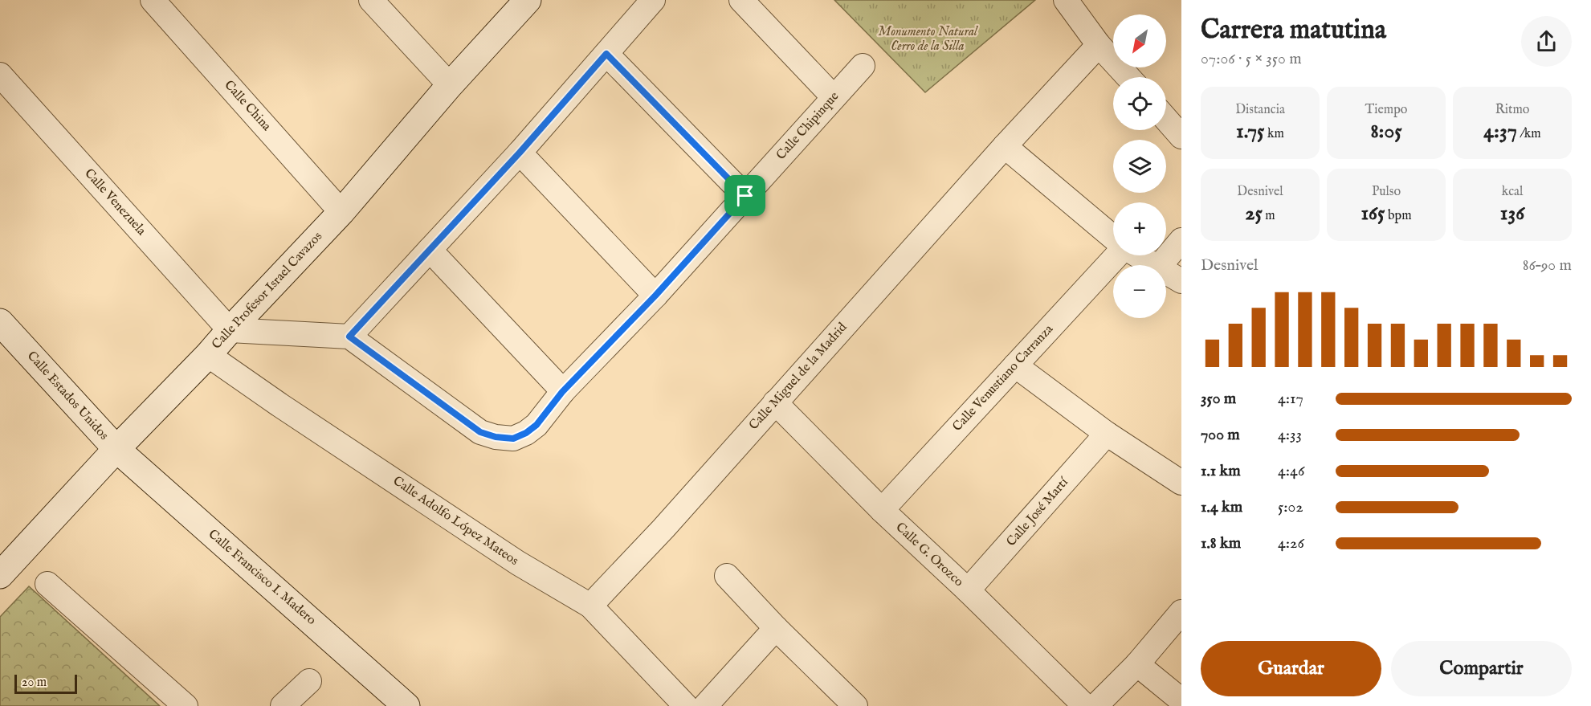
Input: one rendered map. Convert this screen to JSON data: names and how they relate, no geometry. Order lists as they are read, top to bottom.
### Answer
{
  "streets": {
    "street": [
      "Calle China",
      "Calle Chipinque",
      "Calle Venezuela",
      "Calle Profesor Israel Cavazos",
      "Calle Miguel de la Madrid",
      "Calle Venustiano Carranza",
      "Calle Estados Unidos",
      "Calle José Martí",
      "Calle Adolfo López Mateos",
      "Calle G. Orozco",
      "Calle Francisco I. Madero"
    ]
  },
  "crossings": [
    ["Calle China", "Calle Profesor Israel Cavazos"],
    ["Calle Venezuela", "Calle Profesor Israel Cavazos"],
    ["Calle Profesor Israel Cavazos", "Calle Estados Unidos"],
    ["Calle Profesor Israel Cavazos", "Calle Adolfo López Mateos"],
    ["Calle Profesor Israel Cavazos", "Calle Francisco I. Madero"],
    ["Calle Miguel de la Madrid", "Calle Adolfo López Mateos"],
    ["Calle Miguel de la Madrid", "Calle G. Orozco"],
    ["Calle Venustiano Carranza", "Calle G. Orozco"],
    ["Calle Estados Unidos", "Calle Francisco I. Madero"],
    ["Calle José Martí", "Calle G. Orozco"]
  ],
  "parks": ["Monumento Natural Cerro de la Silla"],
  "scale_bar": "20 m",
  "north": "bottom left",
  "page": {
    "heading": ["Carrera matutina", "07:06 · 5 × 350 m"],
    "map_buttons": ["+", "−"],
    "stats": [
      ["Distancia", "1.75 km"],
      ["Tiempo", "8:05"],
      ["Ritmo", "4:37 /km"],
      ["Desnivel", "25 m"],
      ["Pulso", "165 bpm"],
      ["kcal", "136"]
    ],
    "chart": ["Desnivel", "86–90 m"],
    "list": [
      {
        "name": "350 m",
        "note": "4:17"
      },
      {
        "name": "700 m",
        "note": "4:33"
      },
      {
        "name": "1.1 km",
        "note": "4:46"
      },
      {
        "name": "1.4 km",
        "note": "5:02"
      },
      {
        "name": "1.8 km",
        "note": "4:26"
      }
    ],
    "buttons": ["Guardar", "Compartir"],
    "scale": "20 m"
  }
}
